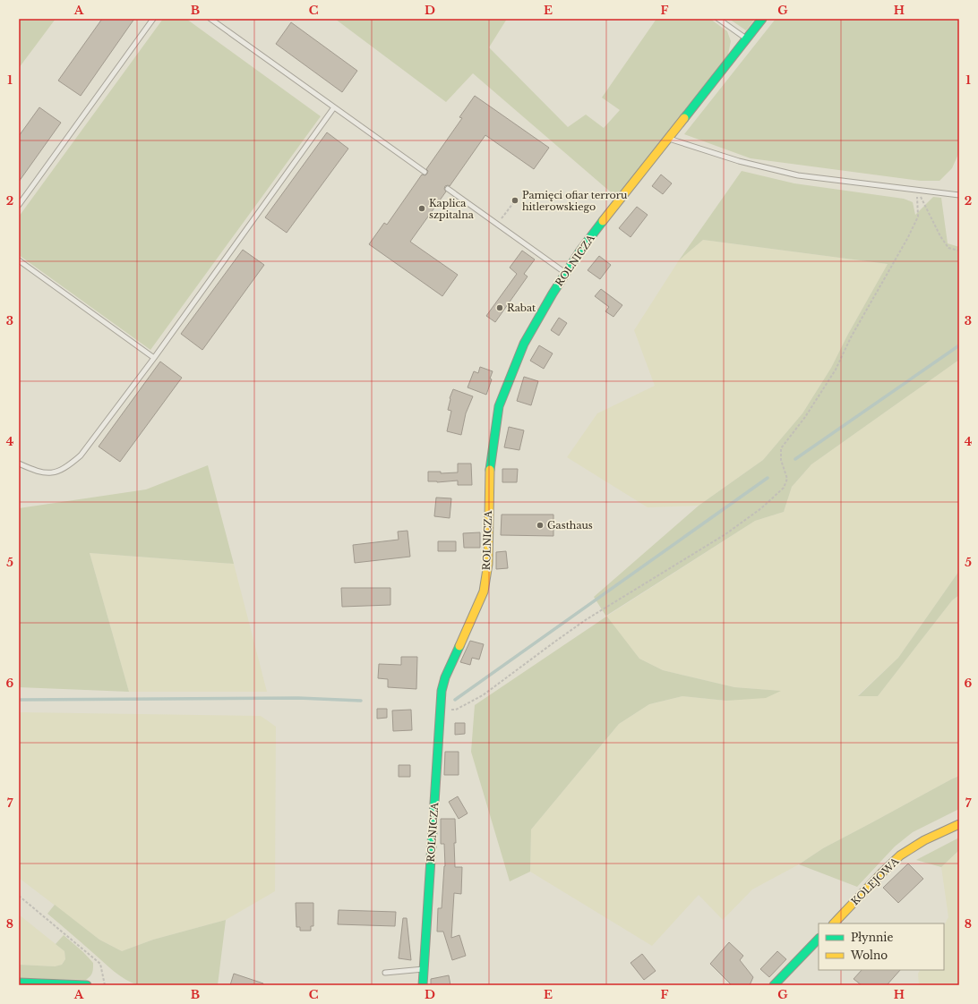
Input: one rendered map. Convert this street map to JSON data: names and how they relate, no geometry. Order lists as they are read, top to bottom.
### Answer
{
  "streets": {
    "street": ["ROLNICZA", "KOLEJOWA"]
  },
  "places": [
    "Pamięci ofiar terroru hitlerowskiego",
    "Kaplica szpitalna",
    "Rabat",
    "Gasthaus"
  ],
  "legend": ["Płynnie", "Wolno"],
  "grid": {
    "columns": [
      "A",
      "B",
      "C",
      "D",
      "E",
      "F",
      "G",
      "H"
    ],
    "rows": [
      "1",
      "2",
      "3",
      "4",
      "5",
      "6",
      "7",
      "8"
    ]
  }
}
